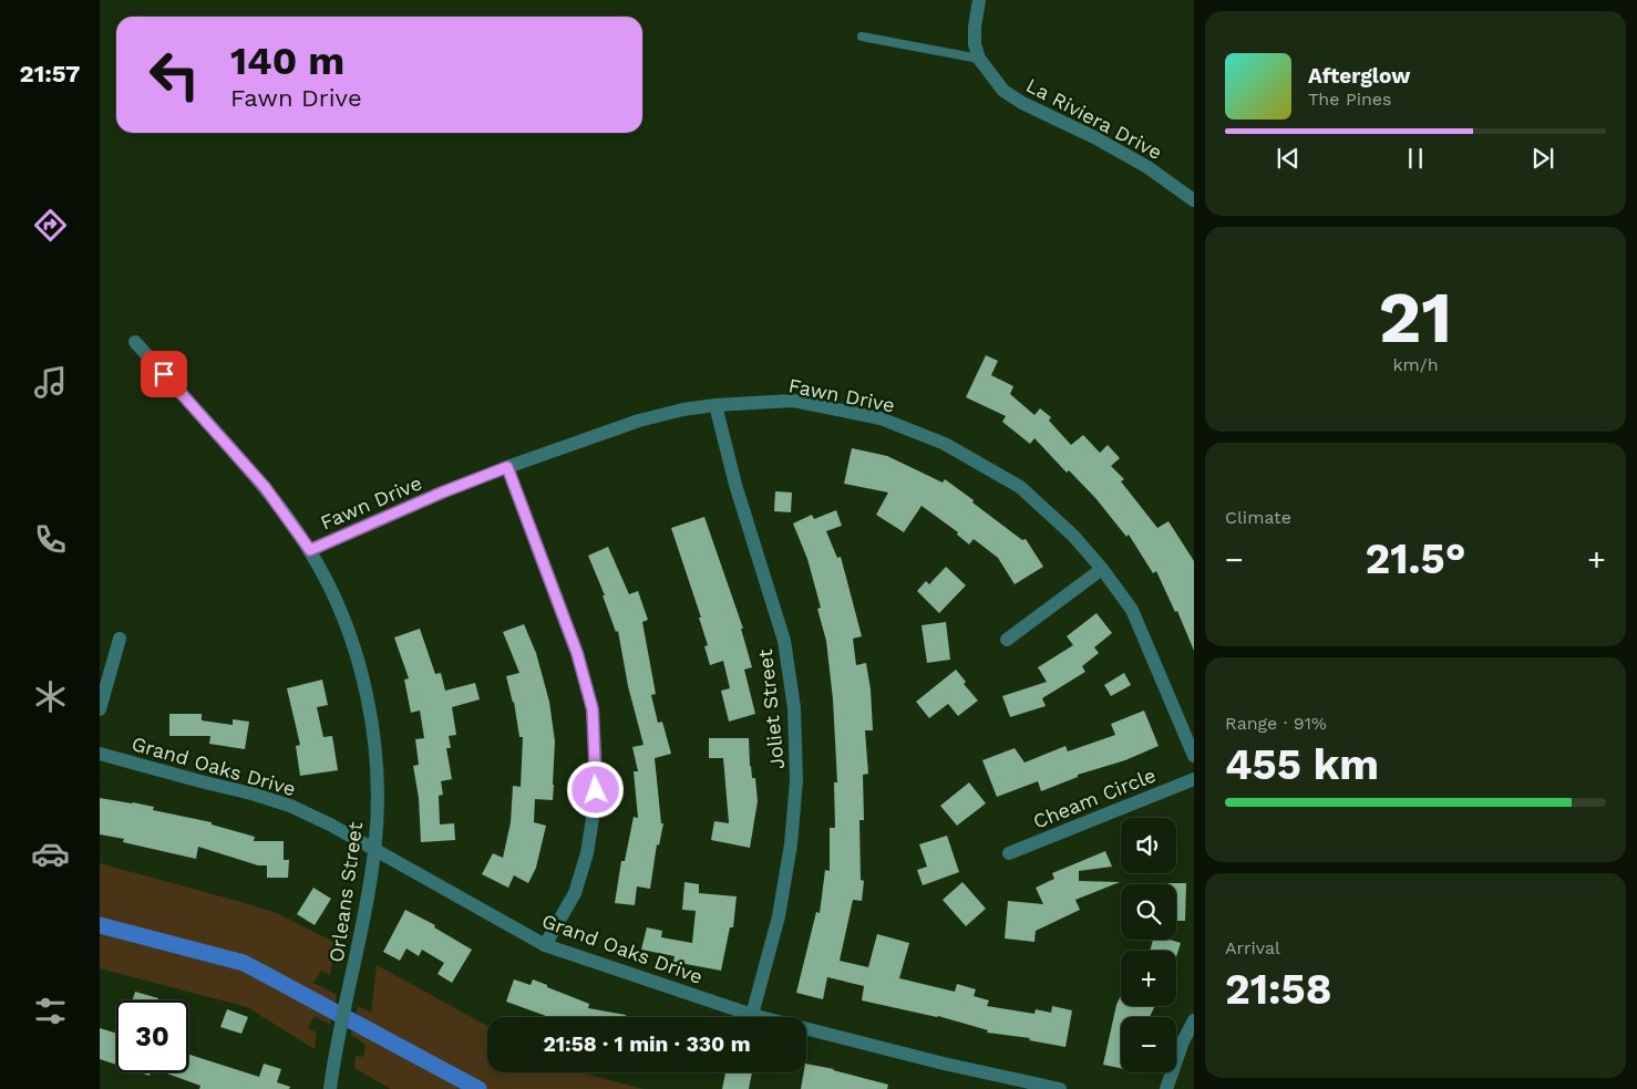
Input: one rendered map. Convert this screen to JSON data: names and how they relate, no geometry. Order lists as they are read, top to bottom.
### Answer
{
  "streets": {
    "street": [
      "La Riviera Drive",
      "Fawn Drive",
      "Joliet Street",
      "Grand Oaks Drive",
      "Cheam Circle",
      "Orleans Street"
    ]
  },
  "crossings": [
    ["Fawn Drive", "Joliet Street"],
    ["Fawn Drive", "Orleans Street"],
    ["Joliet Street", "Grand Oaks Drive"],
    ["Grand Oaks Drive", "Orleans Street"]
  ],
  "page": {
    "tabs": "21:57",
    "turn": ["140 m", "Fawn Drive"],
    "song": ["Afterglow", "The Pines"],
    "tile": [
      ["21", "km/h"],
      "Climate",
      ["Range · 91%", "455 km"],
      ["Arrival", "21:58"]
    ],
    "heat": ["−", "21.5°", "+"],
    "map_buttons": ["+", "−"],
    "limit": "30",
    "trip": "21:58 · 1 min · 330 m"
  }
}
